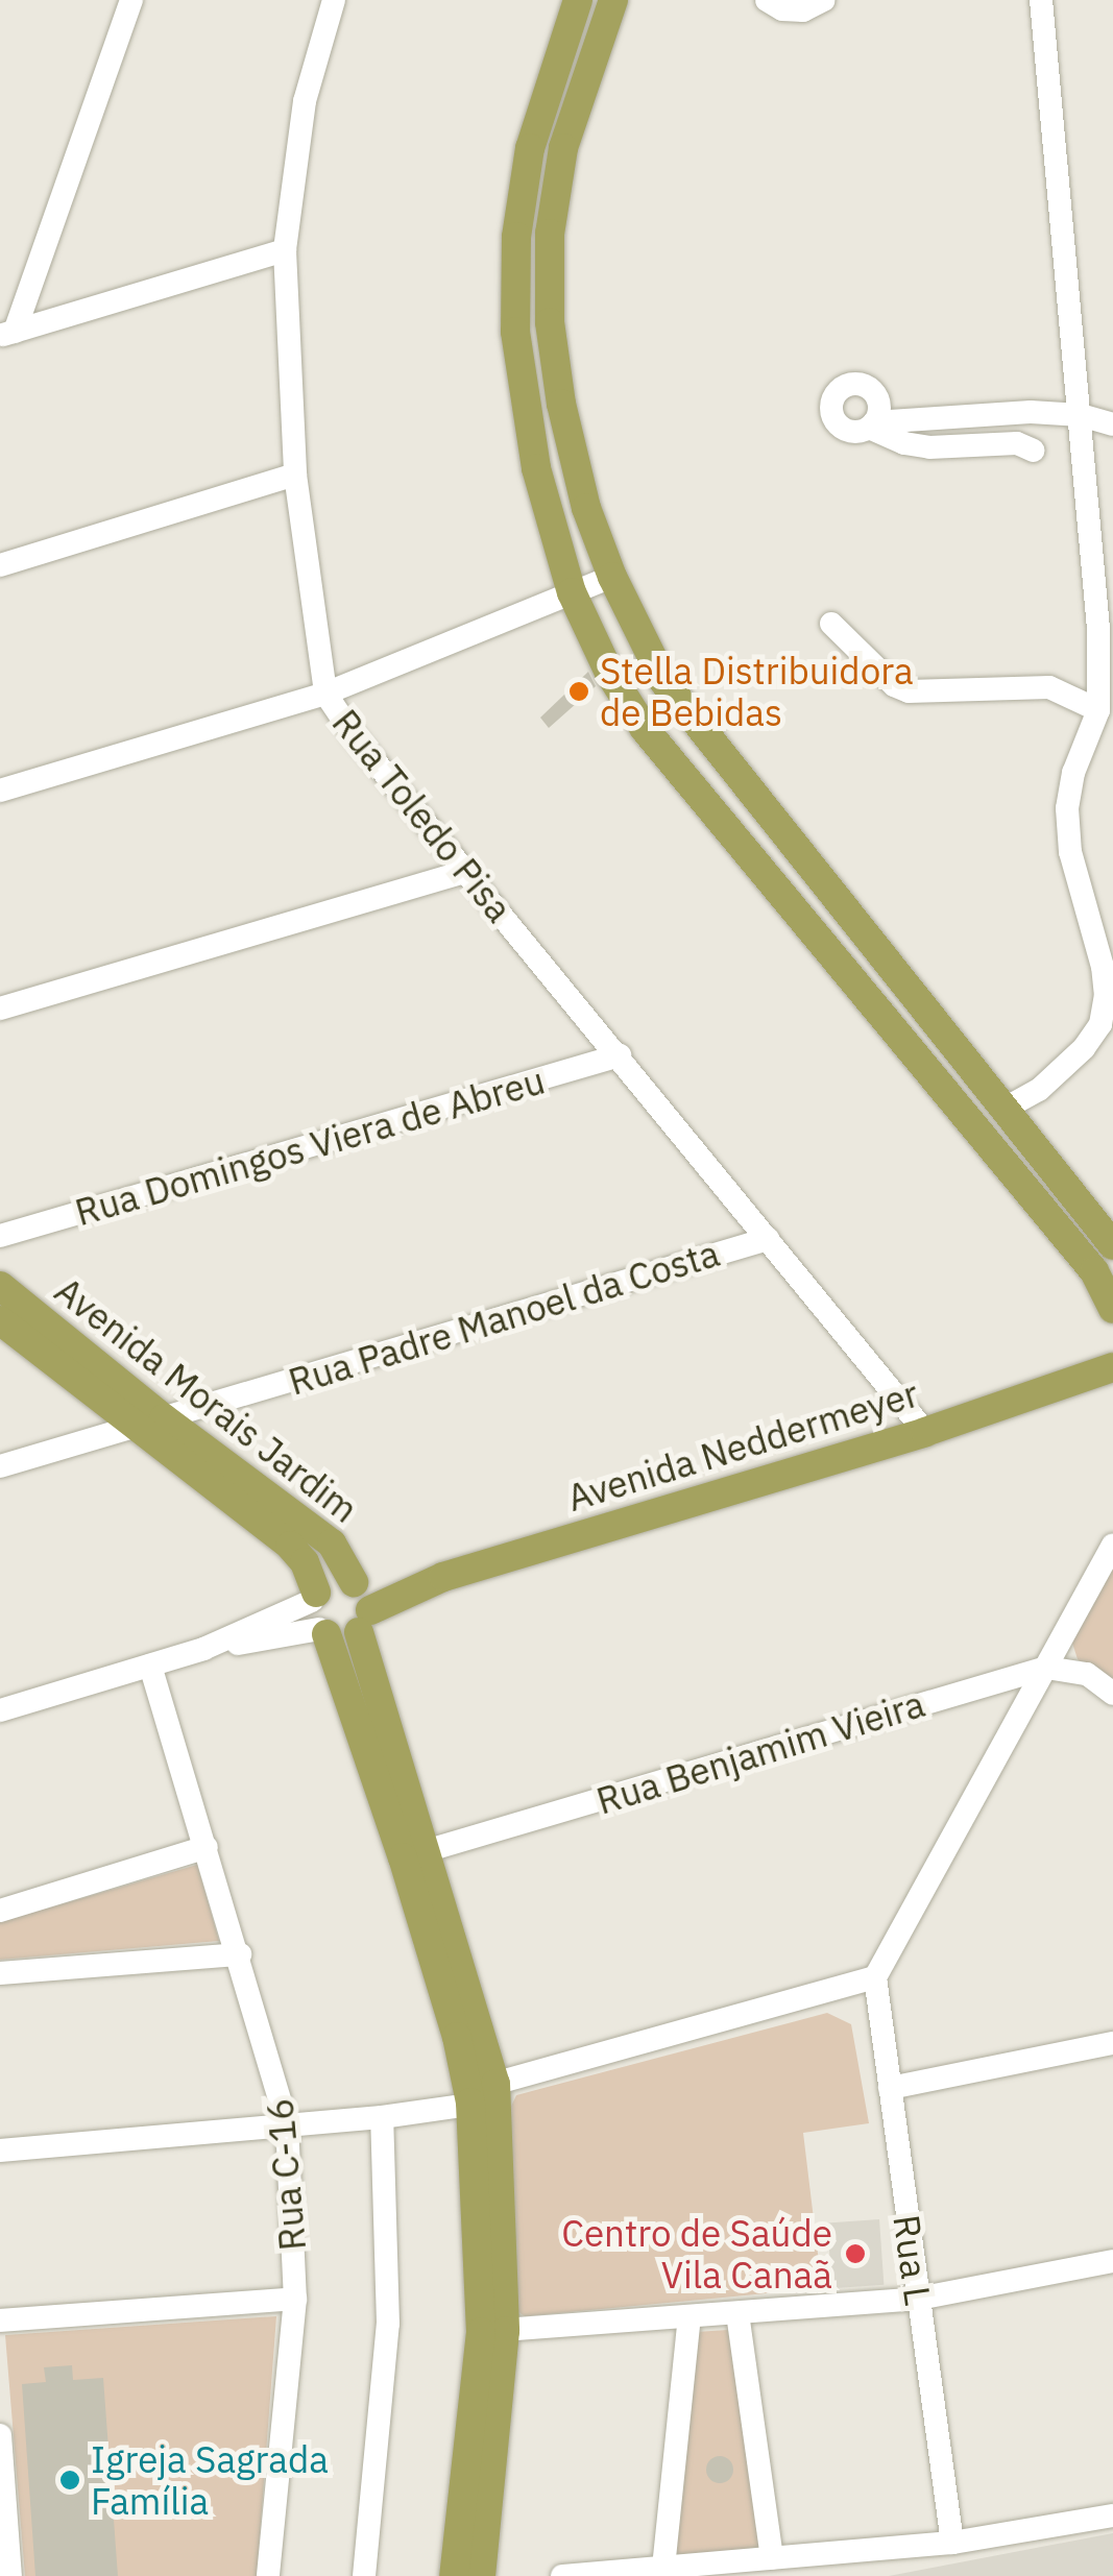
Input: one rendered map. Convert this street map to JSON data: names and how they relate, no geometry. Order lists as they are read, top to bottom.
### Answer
{
  "streets": {
    "main road": ["Avenida Morais Jardim", "Avenida Neddermeyer"],
    "street": [
      "Rua Toledo Pisa",
      "Rua Domingos Viera de Abreu",
      "Rua Padre Manoel da Costa",
      "Rua Benjamim Vieira",
      "Rua C-16",
      "Rua L"
    ]
  },
  "crossings": [
    ["Rua Toledo Pisa", "Rua Domingos Viera de Abreu"],
    ["Rua Toledo Pisa", "Rua Padre Manoel da Costa"],
    ["Rua Toledo Pisa", "Avenida Neddermeyer"],
    ["Rua Padre Manoel da Costa", "Avenida Morais Jardim"],
    ["Avenida Morais Jardim", "Avenida Neddermeyer"],
    ["Avenida Morais Jardim", "Rua Benjamim Vieira"]
  ],
  "places": ["Stella Distribuidora de Bebidas", "Centro de Saúde Vila Canaã", "Igreja Sagrada Família"]
}
